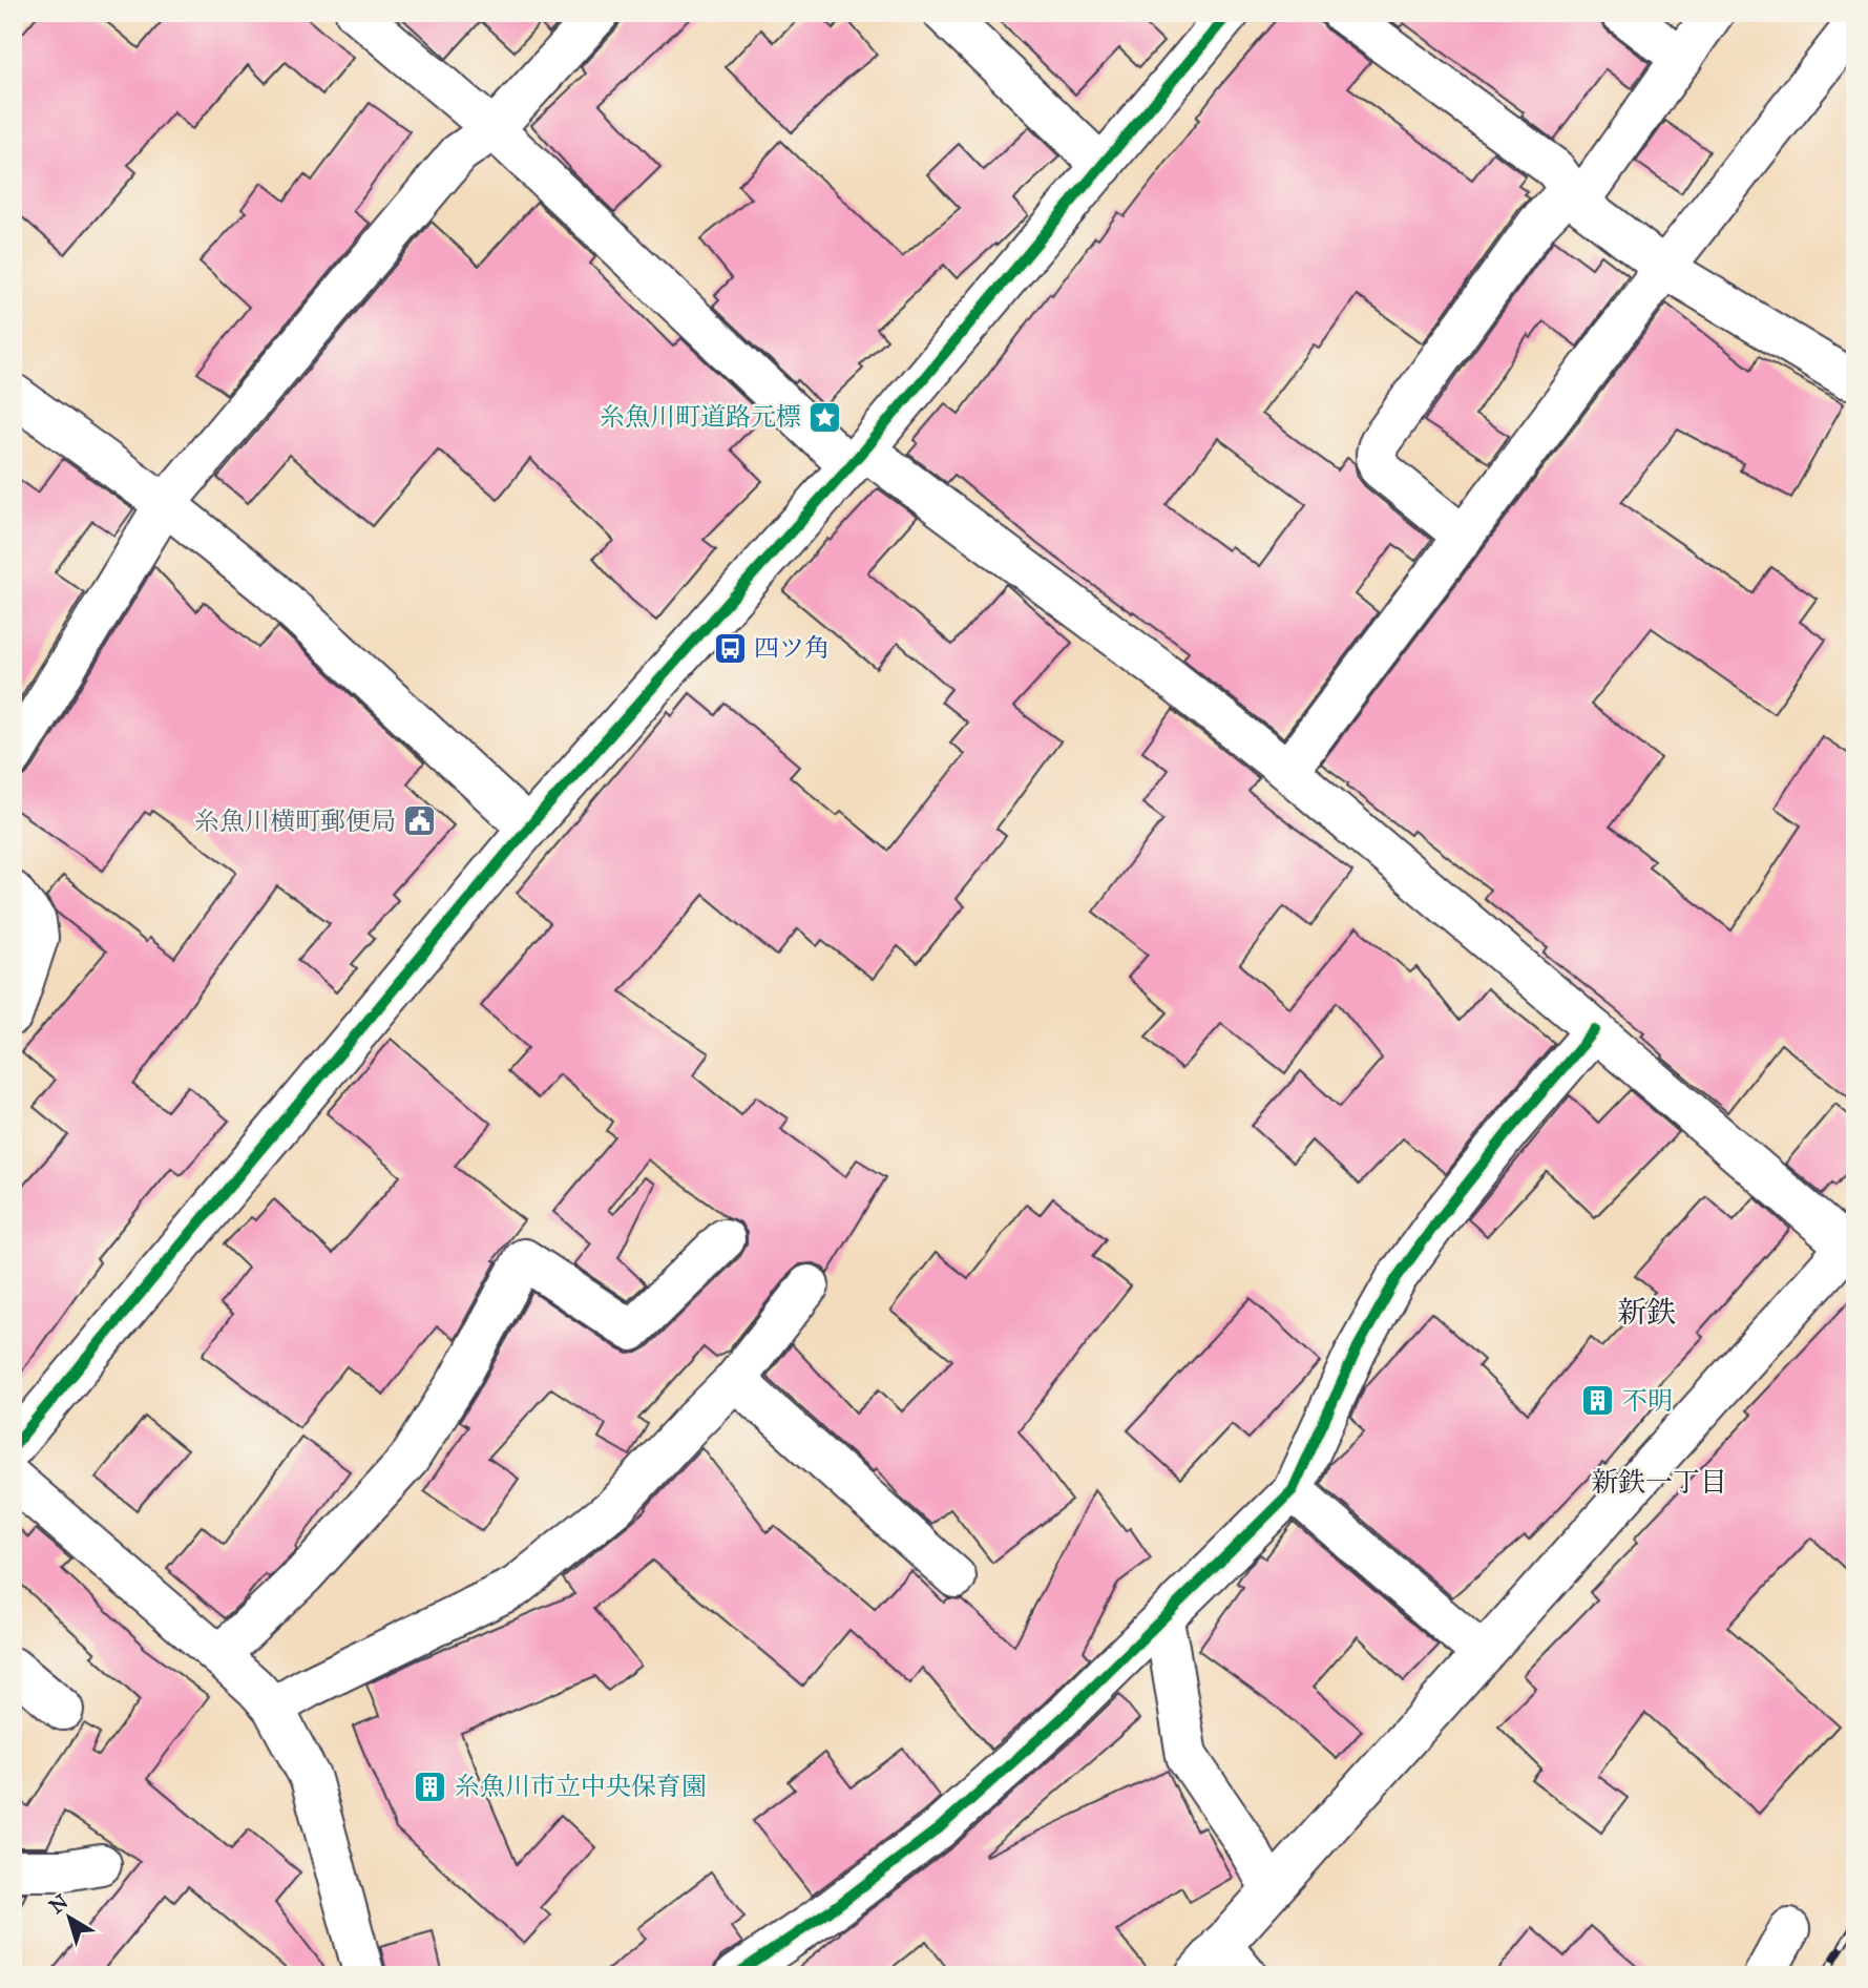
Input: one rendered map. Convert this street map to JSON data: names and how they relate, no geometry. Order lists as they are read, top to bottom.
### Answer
{
  "districts": ["新鉄", "新鉄一丁目"],
  "places": {
    "place": ["糸魚川町道路元標"],
    "bus stop": ["四ツ角"],
    "public building": ["糸魚川横町郵便局"],
    "building": ["不明", "糸魚川市立中央保育園"]
  },
  "north": "top left"
}
